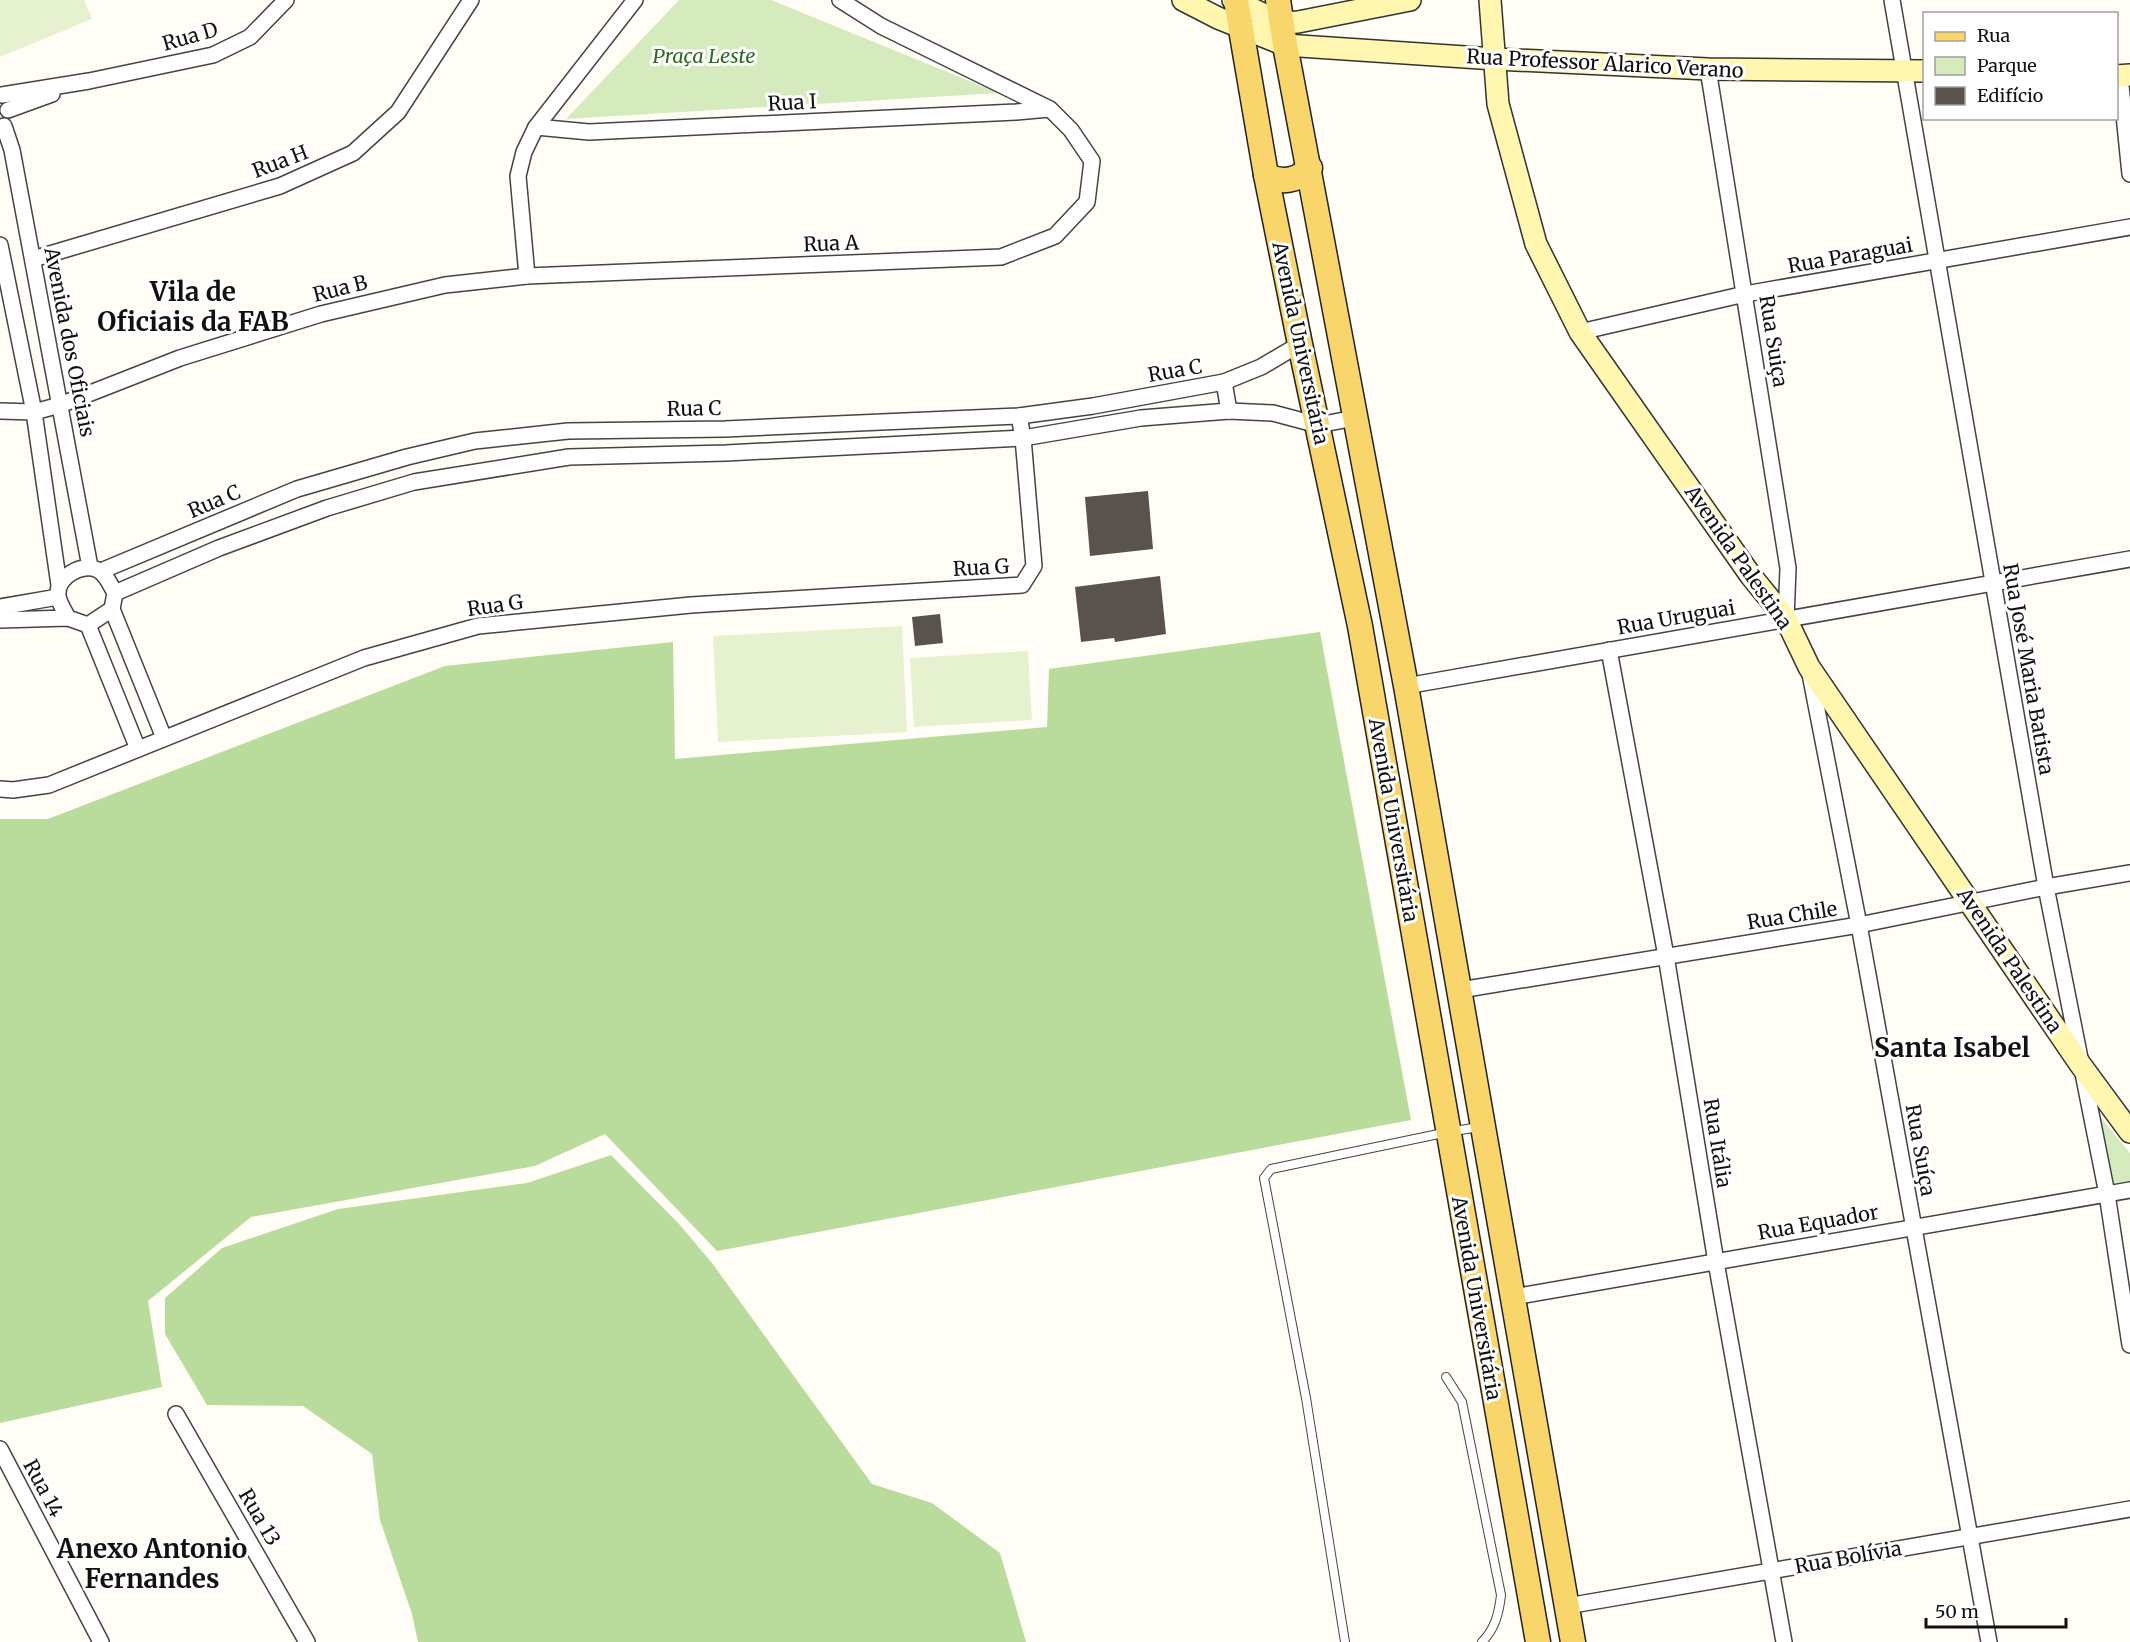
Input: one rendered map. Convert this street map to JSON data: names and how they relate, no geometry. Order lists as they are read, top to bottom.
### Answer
{
  "streets": {
    "main road": ["Avenida Universitária"],
    "street": [
      "Rua D",
      "Rua Professor Alarico Verano",
      "Rua I",
      "Rua H",
      "Rua A",
      "Rua Paraguai",
      "Rua B",
      "Rua Suiça",
      "Avenida dos Oficiais",
      "Rua C",
      "Avenida Palestina",
      "Rua G",
      "Rua Uruguai",
      "Rua José Maria Batista",
      "Rua Chile",
      "Rua Itália",
      "Rua Suíça",
      "Rua Equador",
      "Rua 14",
      "Rua 13",
      "Rua Bolívia"
    ]
  },
  "crossings": [
    ["Rua Professor Alarico Verano", "Rua Suiça"],
    ["Rua Professor Alarico Verano", "Avenida Universitária"],
    ["Rua Professor Alarico Verano", "Avenida Palestina"],
    ["Rua Professor Alarico Verano", "Rua José Maria Batista"],
    ["Rua I", "Rua A"],
    ["Rua H", "Avenida dos Oficiais"],
    ["Rua A", "Rua B"],
    ["Rua Paraguai", "Rua Suiça"],
    ["Rua Paraguai", "Avenida Palestina"],
    ["Rua Paraguai", "Rua José Maria Batista"],
    ["Rua B", "Avenida dos Oficiais"],
    ["Rua Suiça", "Avenida Palestina"],
    ["Rua Suiça", "Rua Uruguai"],
    ["Avenida dos Oficiais", "Rua C"],
    ["Avenida Universitária", "Rua C"],
    ["Avenida Universitária", "Rua Uruguai"],
    ["Avenida Universitária", "Rua Chile"],
    ["Avenida Universitária", "Rua Equador"],
    ["Avenida Universitária", "Rua Bolívia"],
    ["Avenida Palestina", "Rua Uruguai"],
    ["Avenida Palestina", "Rua José Maria Batista"],
    ["Avenida Palestina", "Rua Chile"],
    ["Avenida Palestina", "Rua Suíça"],
    ["Rua Uruguai", "Rua José Maria Batista"],
    ["Rua Uruguai", "Rua Itália"],
    ["Rua José Maria Batista", "Rua Chile"],
    ["Rua José Maria Batista", "Rua Equador"],
    ["Rua Chile", "Rua Itália"],
    ["Rua Chile", "Rua Suíça"],
    ["Rua Itália", "Rua Equador"],
    ["Rua Itália", "Rua Bolívia"],
    ["Rua Suíça", "Rua Equador"],
    ["Rua Suíça", "Rua Bolívia"]
  ],
  "districts": ["Vila de Oficiais da FAB", "Santa Isabel", "Anexo Antonio Fernandes"],
  "parks": ["Praça Leste"],
  "legend": ["Rua", "Parque", "Edifício"],
  "scale_bar": "50 m"
}
